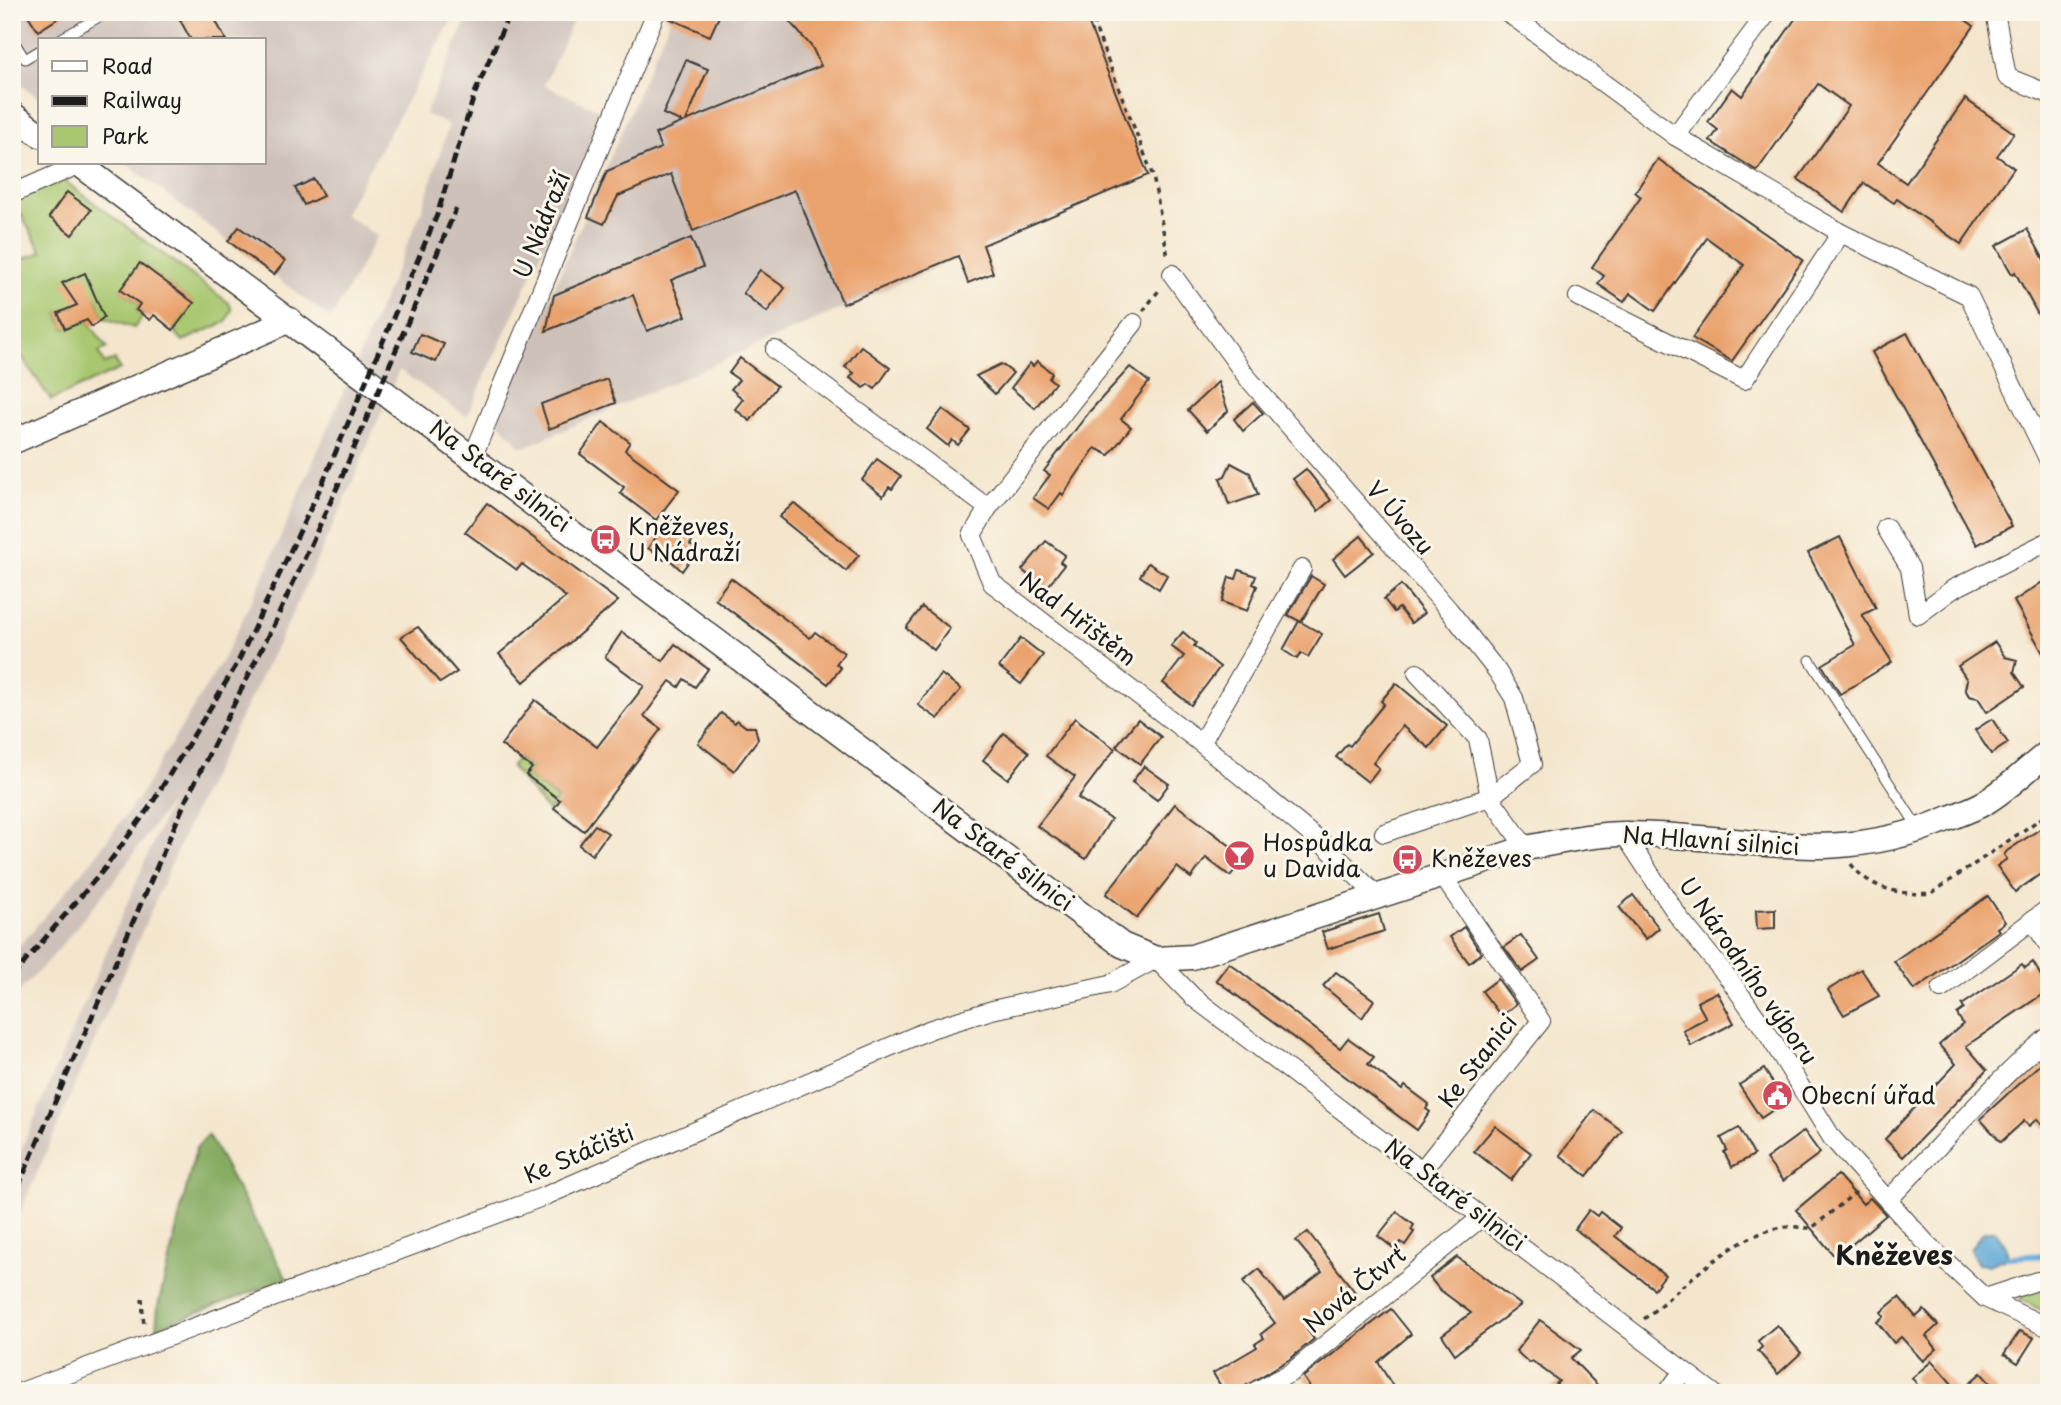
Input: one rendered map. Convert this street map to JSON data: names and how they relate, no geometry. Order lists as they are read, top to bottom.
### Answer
{
  "streets": {
    "street": [
      "U Nádraží",
      "Na Staré silnici",
      "V Úvozu",
      "Nad Hřištěm",
      "Na Hlavní silnici",
      "U Národního výboru",
      "Ke Stanici",
      "Ke Stáčišti",
      "Nová Čtvrť"
    ]
  },
  "crossings": [
    ["U Nádraží", "Na Staré silnici"],
    ["Na Staré silnici", "Na Hlavní silnici"],
    ["Na Staré silnici", "Ke Stanici"],
    ["Na Staré silnici", "Ke Stáčišti"],
    ["Na Staré silnici", "Nová Čtvrť"],
    ["Nad Hřištěm", "Na Hlavní silnici"],
    ["Na Hlavní silnici", "U Národního výboru"],
    ["Na Hlavní silnici", "Ke Stanici"],
    ["Na Hlavní silnici", "Ke Stáčišti"]
  ],
  "districts": ["Kněževes"],
  "places": {
    "bus stop": ["Kněževes, U Nádraží", "Kněževes"],
    "bar": ["Hospůdka u Davida"],
    "public building": ["Obecní úřad"]
  },
  "legend": ["Road", "Railway", "Park"]
}
